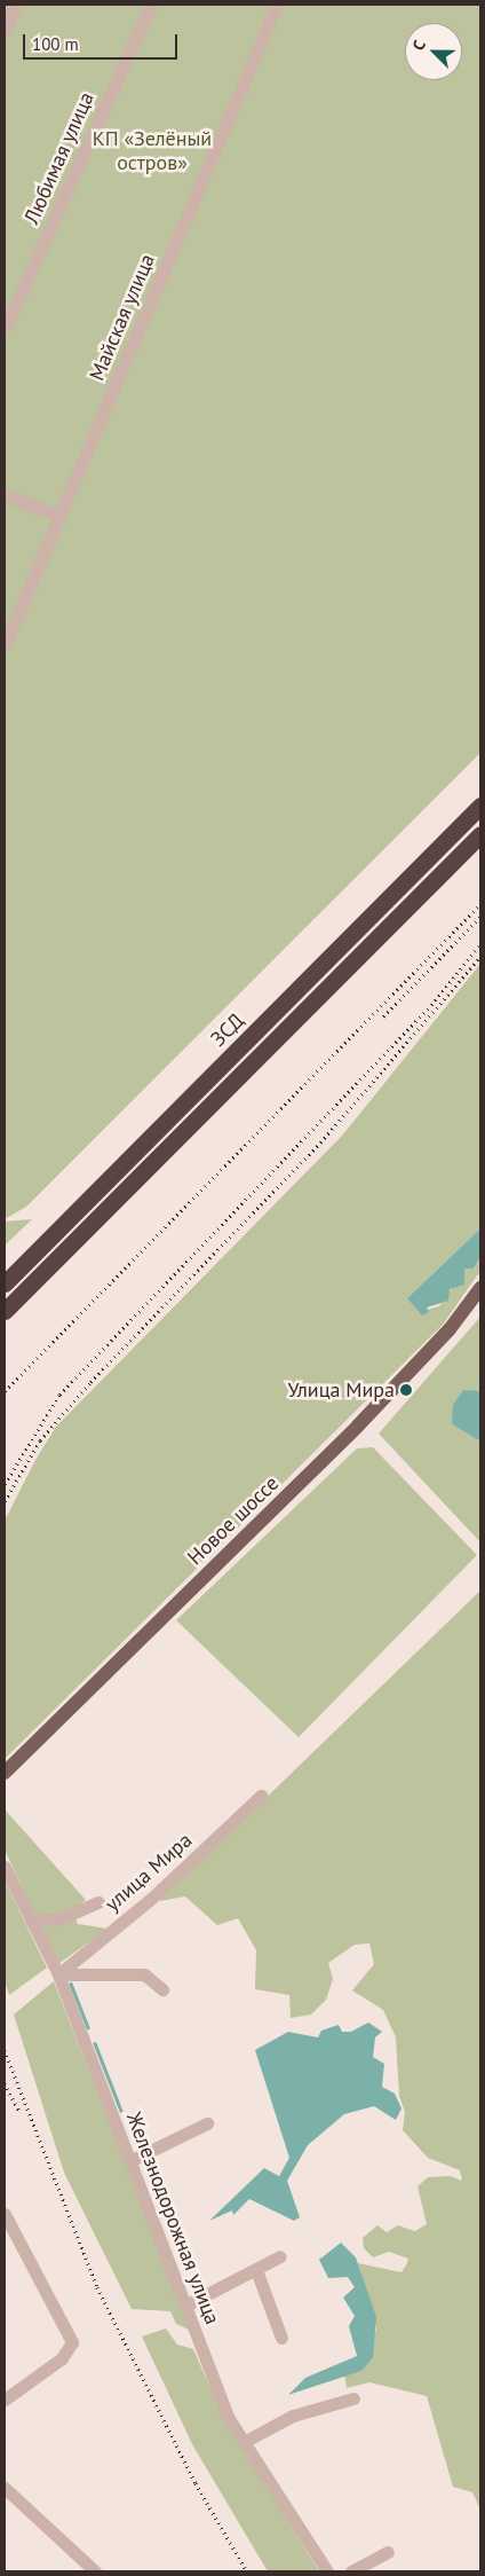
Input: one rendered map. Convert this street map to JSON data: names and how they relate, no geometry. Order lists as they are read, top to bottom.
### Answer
{
  "streets": {
    "highway": ["ЗСД"],
    "main road": ["Новое шоссе"],
    "street": [
      "Любимая улица",
      "Майская улица",
      "улица Мира",
      "Железнодорожная улица"
    ]
  },
  "crossings": [
    ["улица Мира", "Железнодорожная улица"]
  ],
  "parks": ["КП «Зелёный остров»"],
  "places": ["Улица Мира"],
  "scale_bar": "100 m",
  "north": "top left"
}
